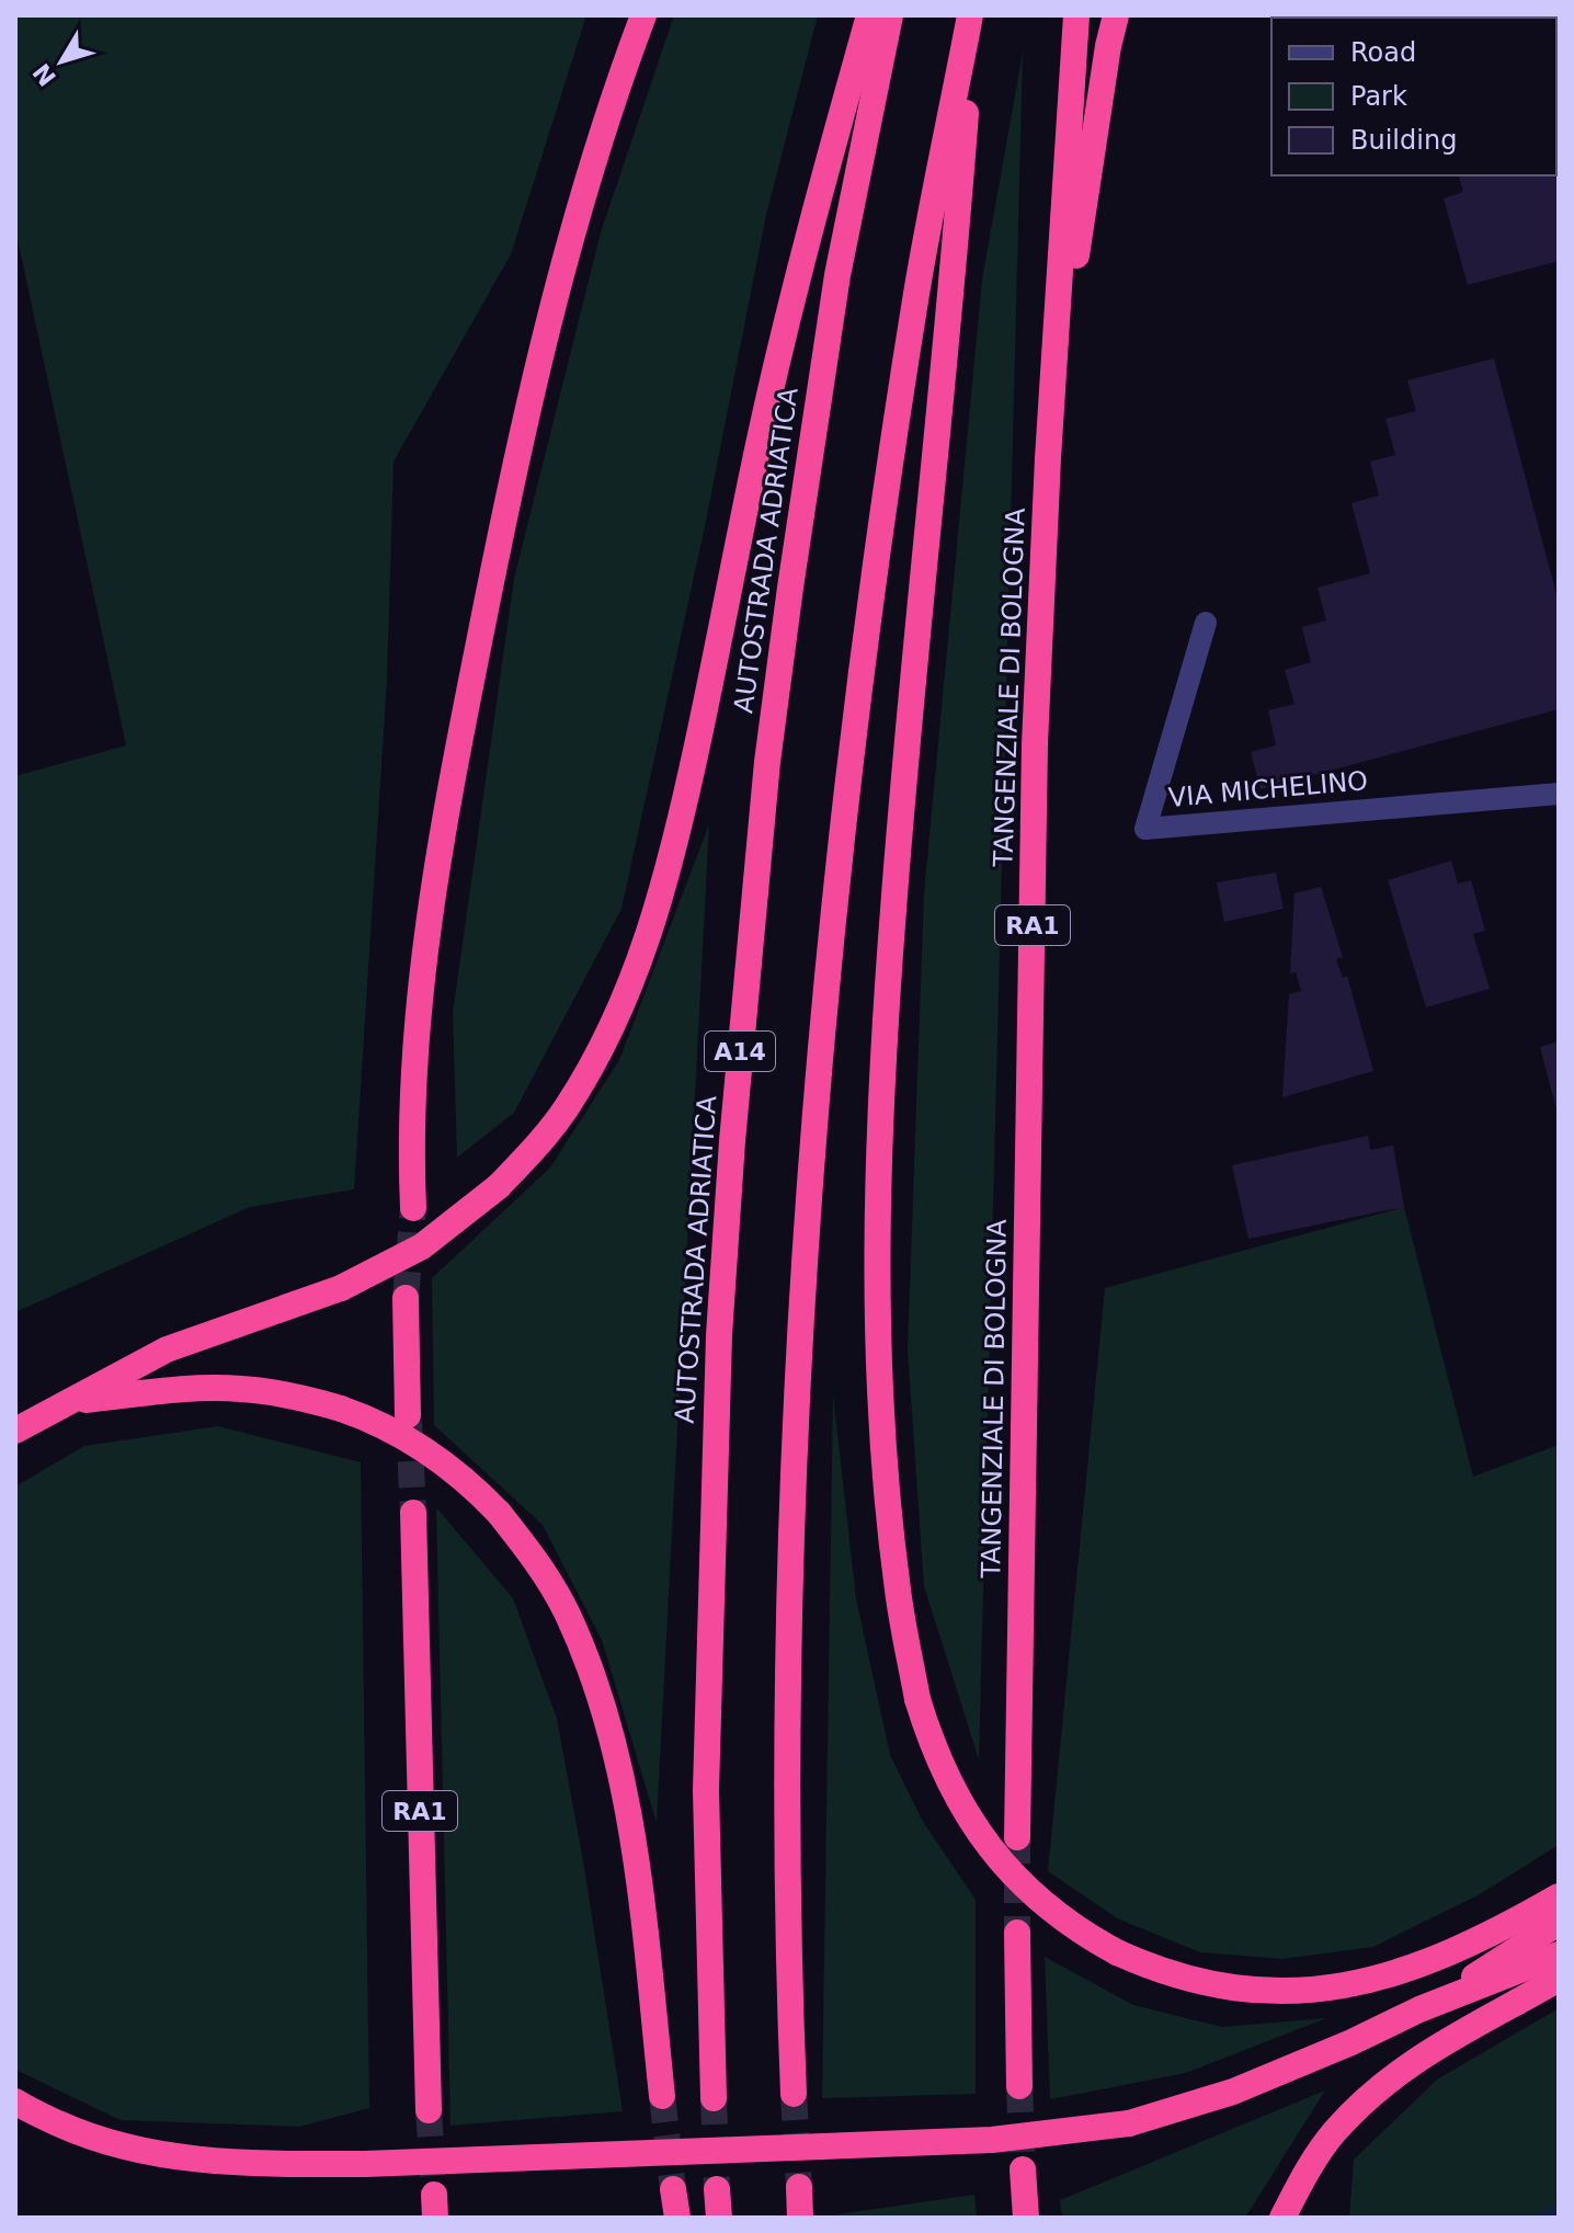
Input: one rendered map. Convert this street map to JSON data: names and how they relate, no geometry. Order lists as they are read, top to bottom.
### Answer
{
  "streets": {
    "highway": [
      "AUTOSTRADA ADRIATICA",
      "TANGENZIALE DI BOLOGNA",
      "RA1",
      "A14"
    ],
    "street": ["VIA MICHELINO"]
  },
  "legend": ["Road", "Park", "Building"],
  "north": "bottom left"
}
